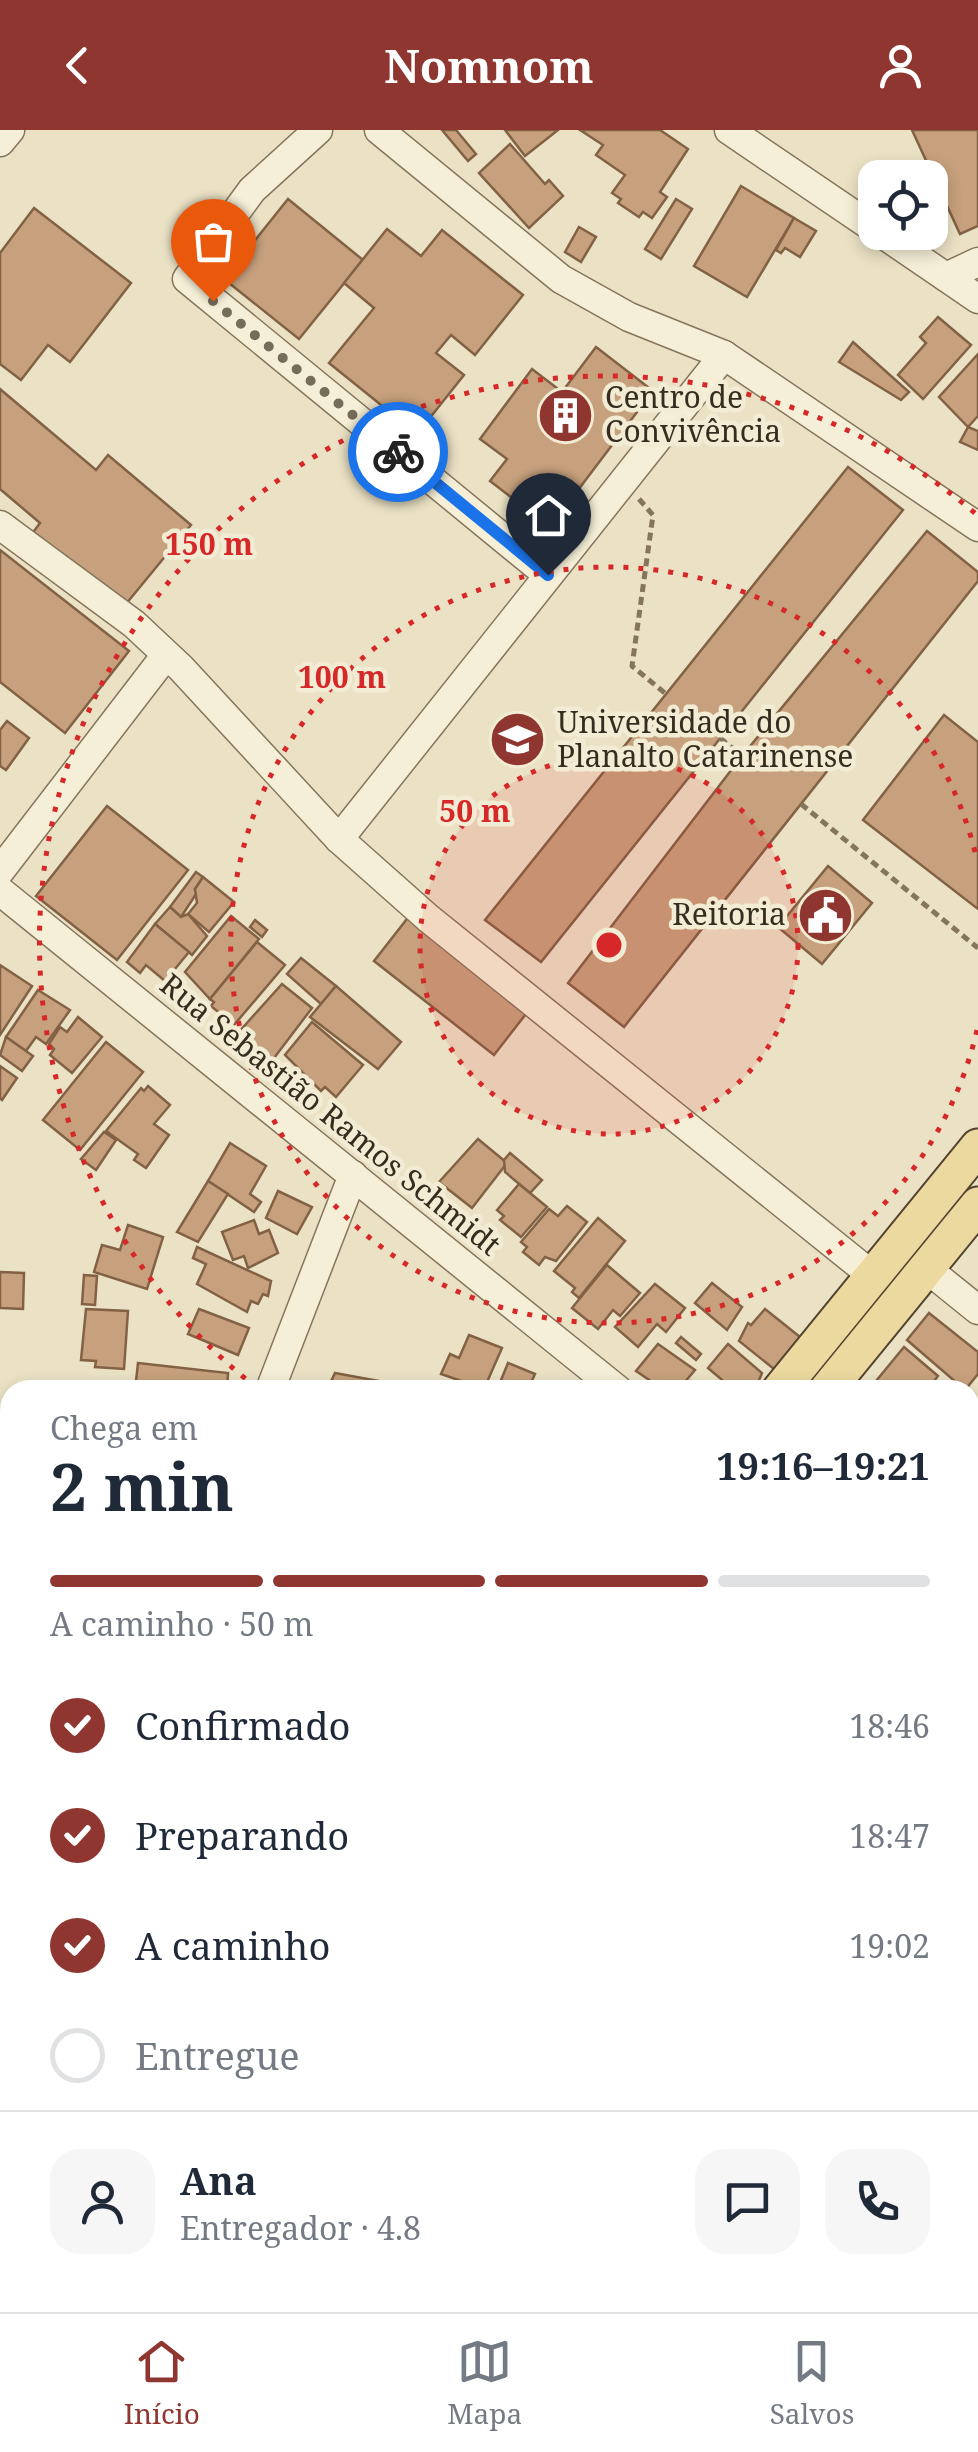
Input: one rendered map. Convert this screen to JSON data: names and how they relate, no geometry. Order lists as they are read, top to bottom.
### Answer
{
  "streets": {
    "street": ["Rua Sebastião Ramos Schmidt"]
  },
  "places": {
    "building": ["Centro de Convivência"],
    "school or university": ["Universidade do Planalto Catarinense"],
    "public building": ["Reitoria"]
  },
  "page": {
    "header": "Nomnom",
    "heading": ["2 min", "Chega em", "19:16–19:21"],
    "panel": ["Ana", "Entregador · 4.8"],
    "bar": "A caminho · 50 m",
    "list": [
      ["Confirmado", "18:46"],
      ["Preparando", "18:47"],
      ["A caminho", "19:02"],
      "Entregue"
    ],
    "tabs": ["Início", "Mapa", "Salvos"]
  },
  "rings": ["150 m", "100 m", "50 m"]
}
